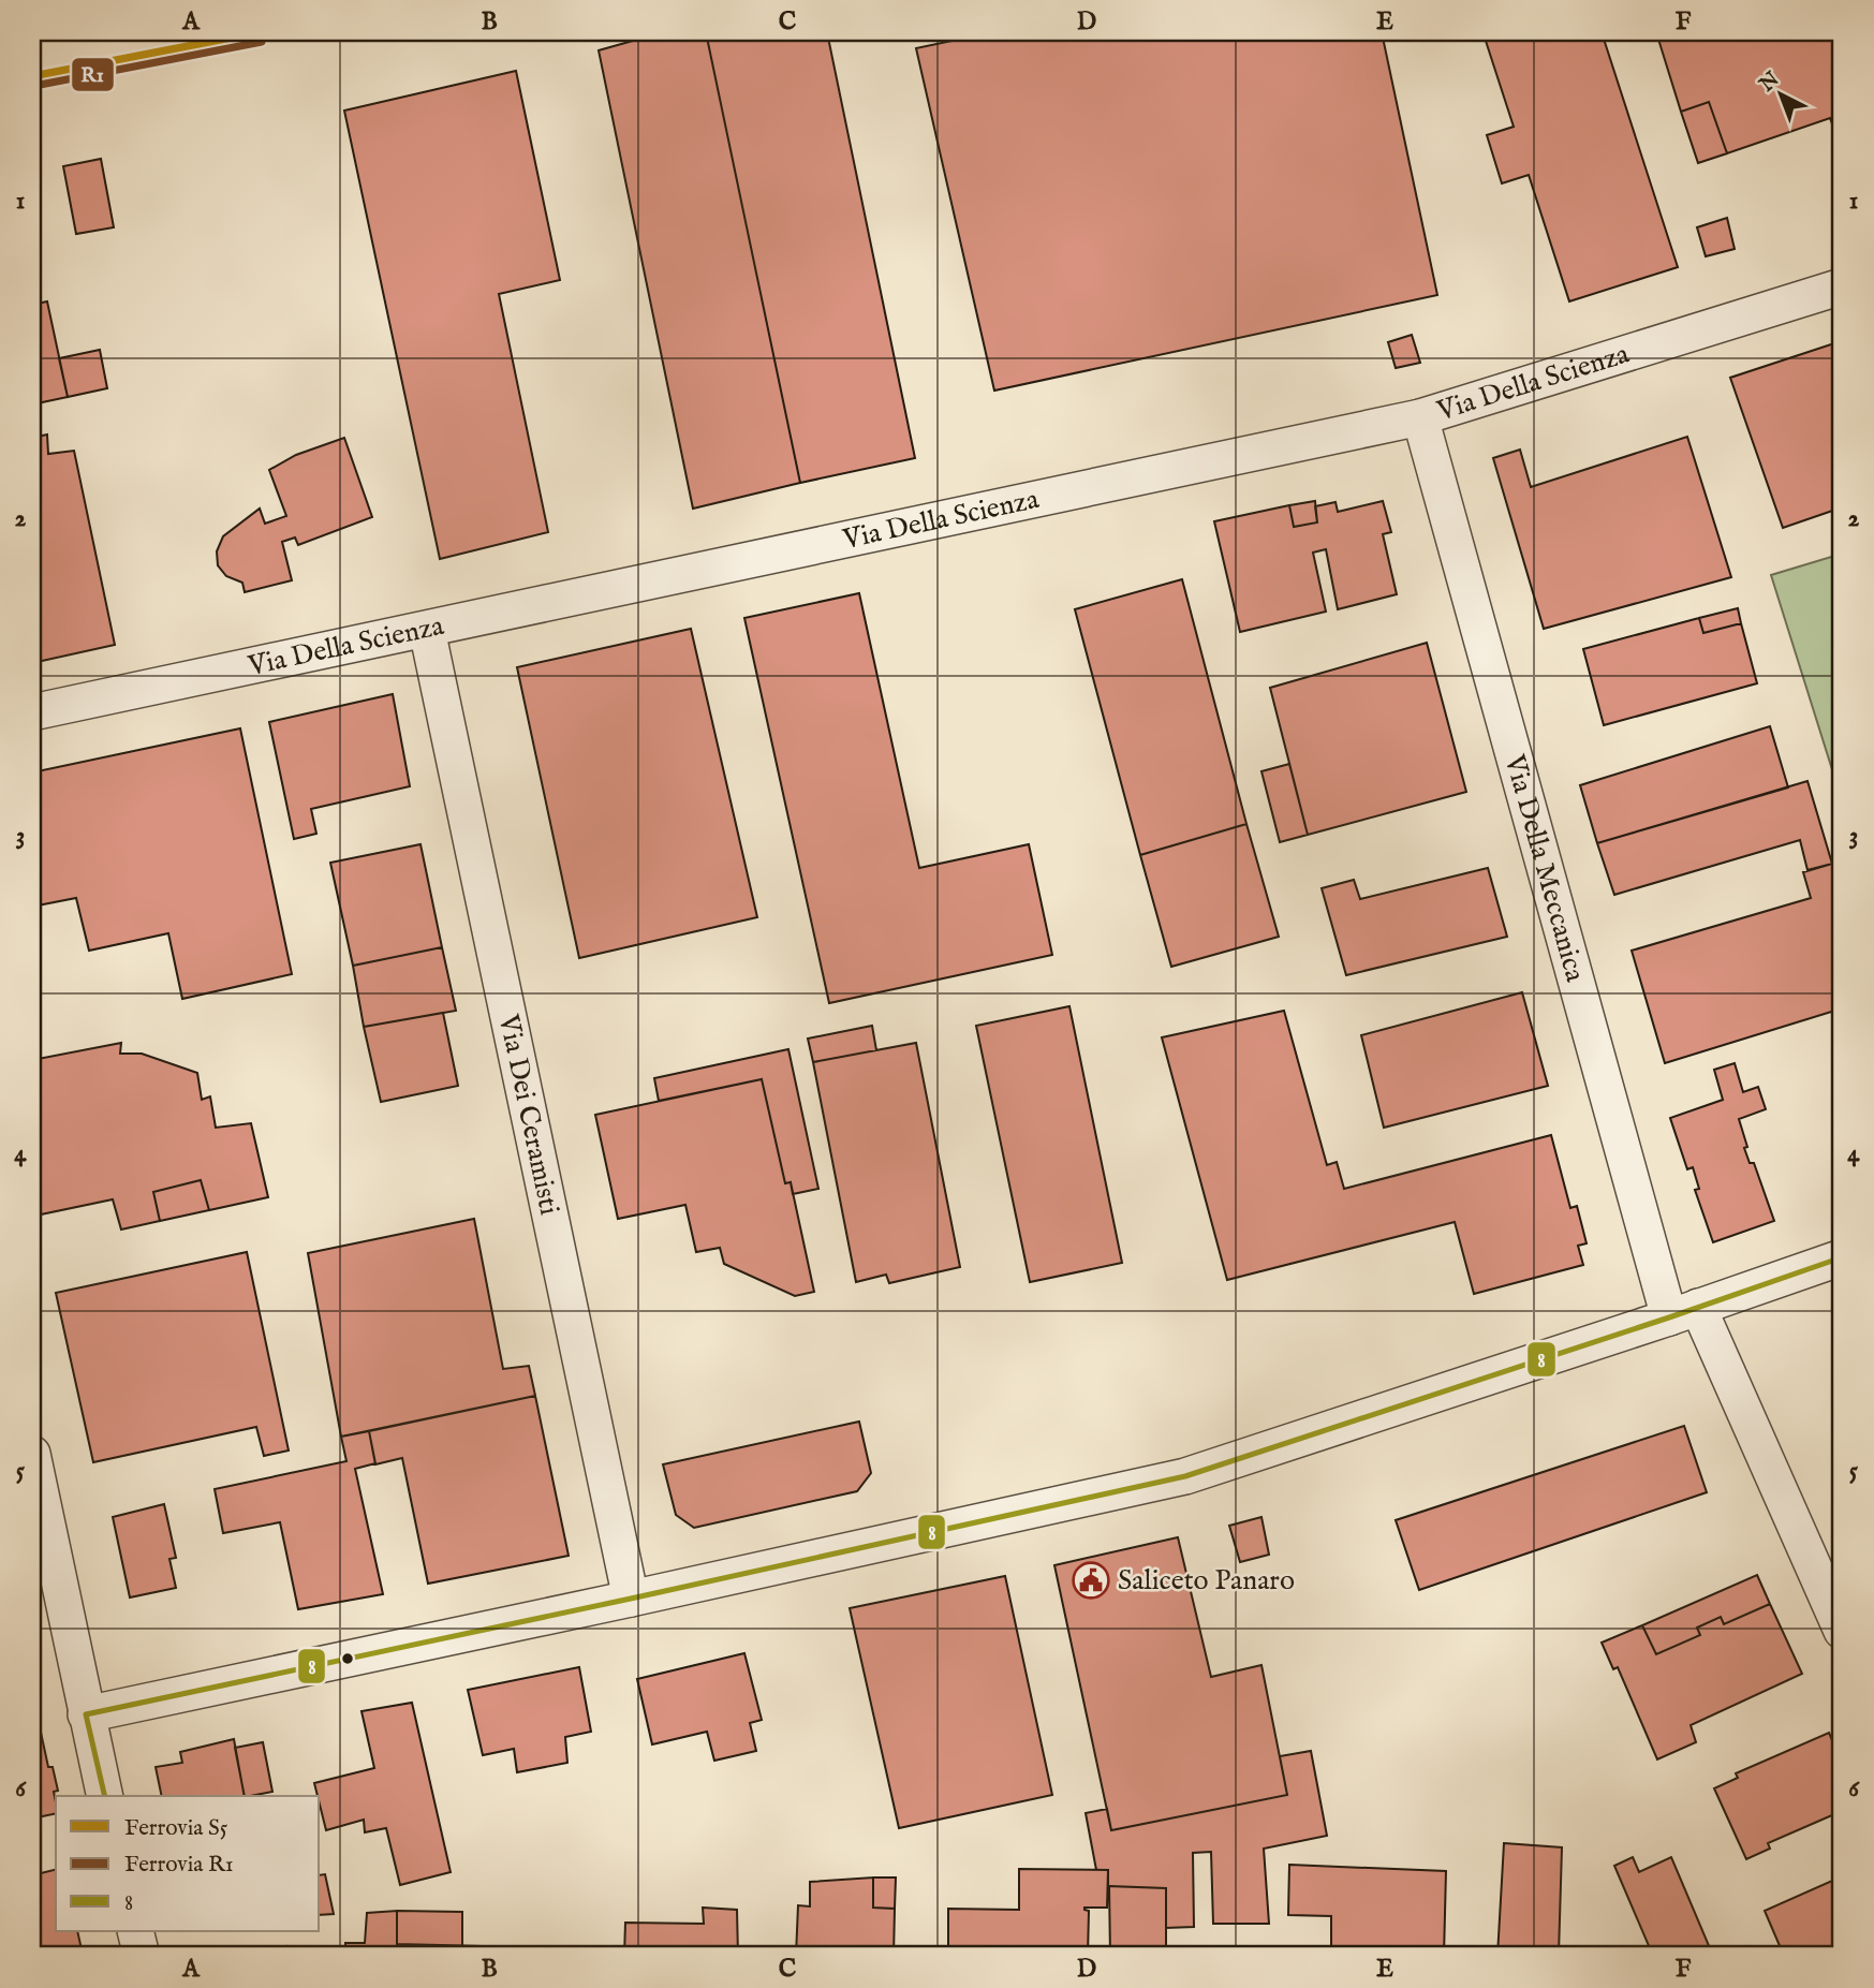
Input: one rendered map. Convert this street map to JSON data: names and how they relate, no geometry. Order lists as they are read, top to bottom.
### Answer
{
  "streets": {
    "street": ["Via Della Scienza", "Via Della Meccanica", "Via Dei Ceramisti"]
  },
  "crossings": [
    ["Via Della Scienza", "Via Della Meccanica"],
    ["Via Della Scienza", "Via Dei Ceramisti"]
  ],
  "places": {
    "public building": ["Saliceto Panaro"]
  },
  "lines": ["rail line S5", "rail line R1", "transit line 8"],
  "legend": ["Ferrovia S5", "Ferrovia R1", "8"],
  "north": "top left",
  "grid": {
    "columns": [
      "A",
      "B",
      "C",
      "D",
      "E",
      "F"
    ],
    "rows": [
      "1",
      "2",
      "3",
      "4",
      "5",
      "6"
    ]
  }
}
